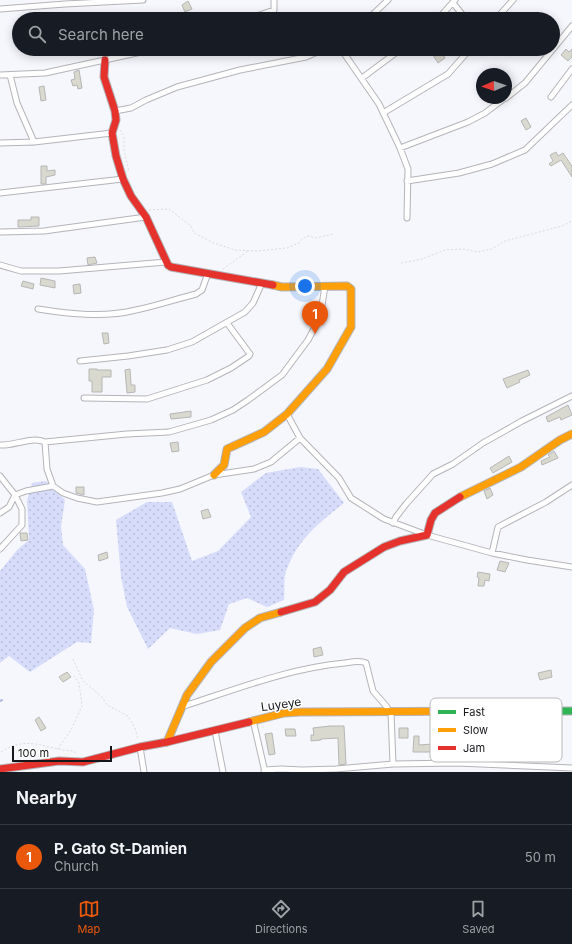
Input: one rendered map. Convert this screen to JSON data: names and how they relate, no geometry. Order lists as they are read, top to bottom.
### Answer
{
  "streets": {
    "street": ["Luyeye"]
  },
  "legend": ["Fast", "Slow", "Jam"],
  "scale_bar": "100 m",
  "north": "left",
  "page": {
    "search": "Search here",
    "pins": "1",
    "scale": "100 m",
    "heading": "Nearby",
    "list": [
      {
        "mark": "1",
        "name": "P. Gato St-Damien",
        "note": "Church",
        "value": "50 m"
      }
    ],
    "nav": ["Map", "Directions", "Saved"]
  }
}
